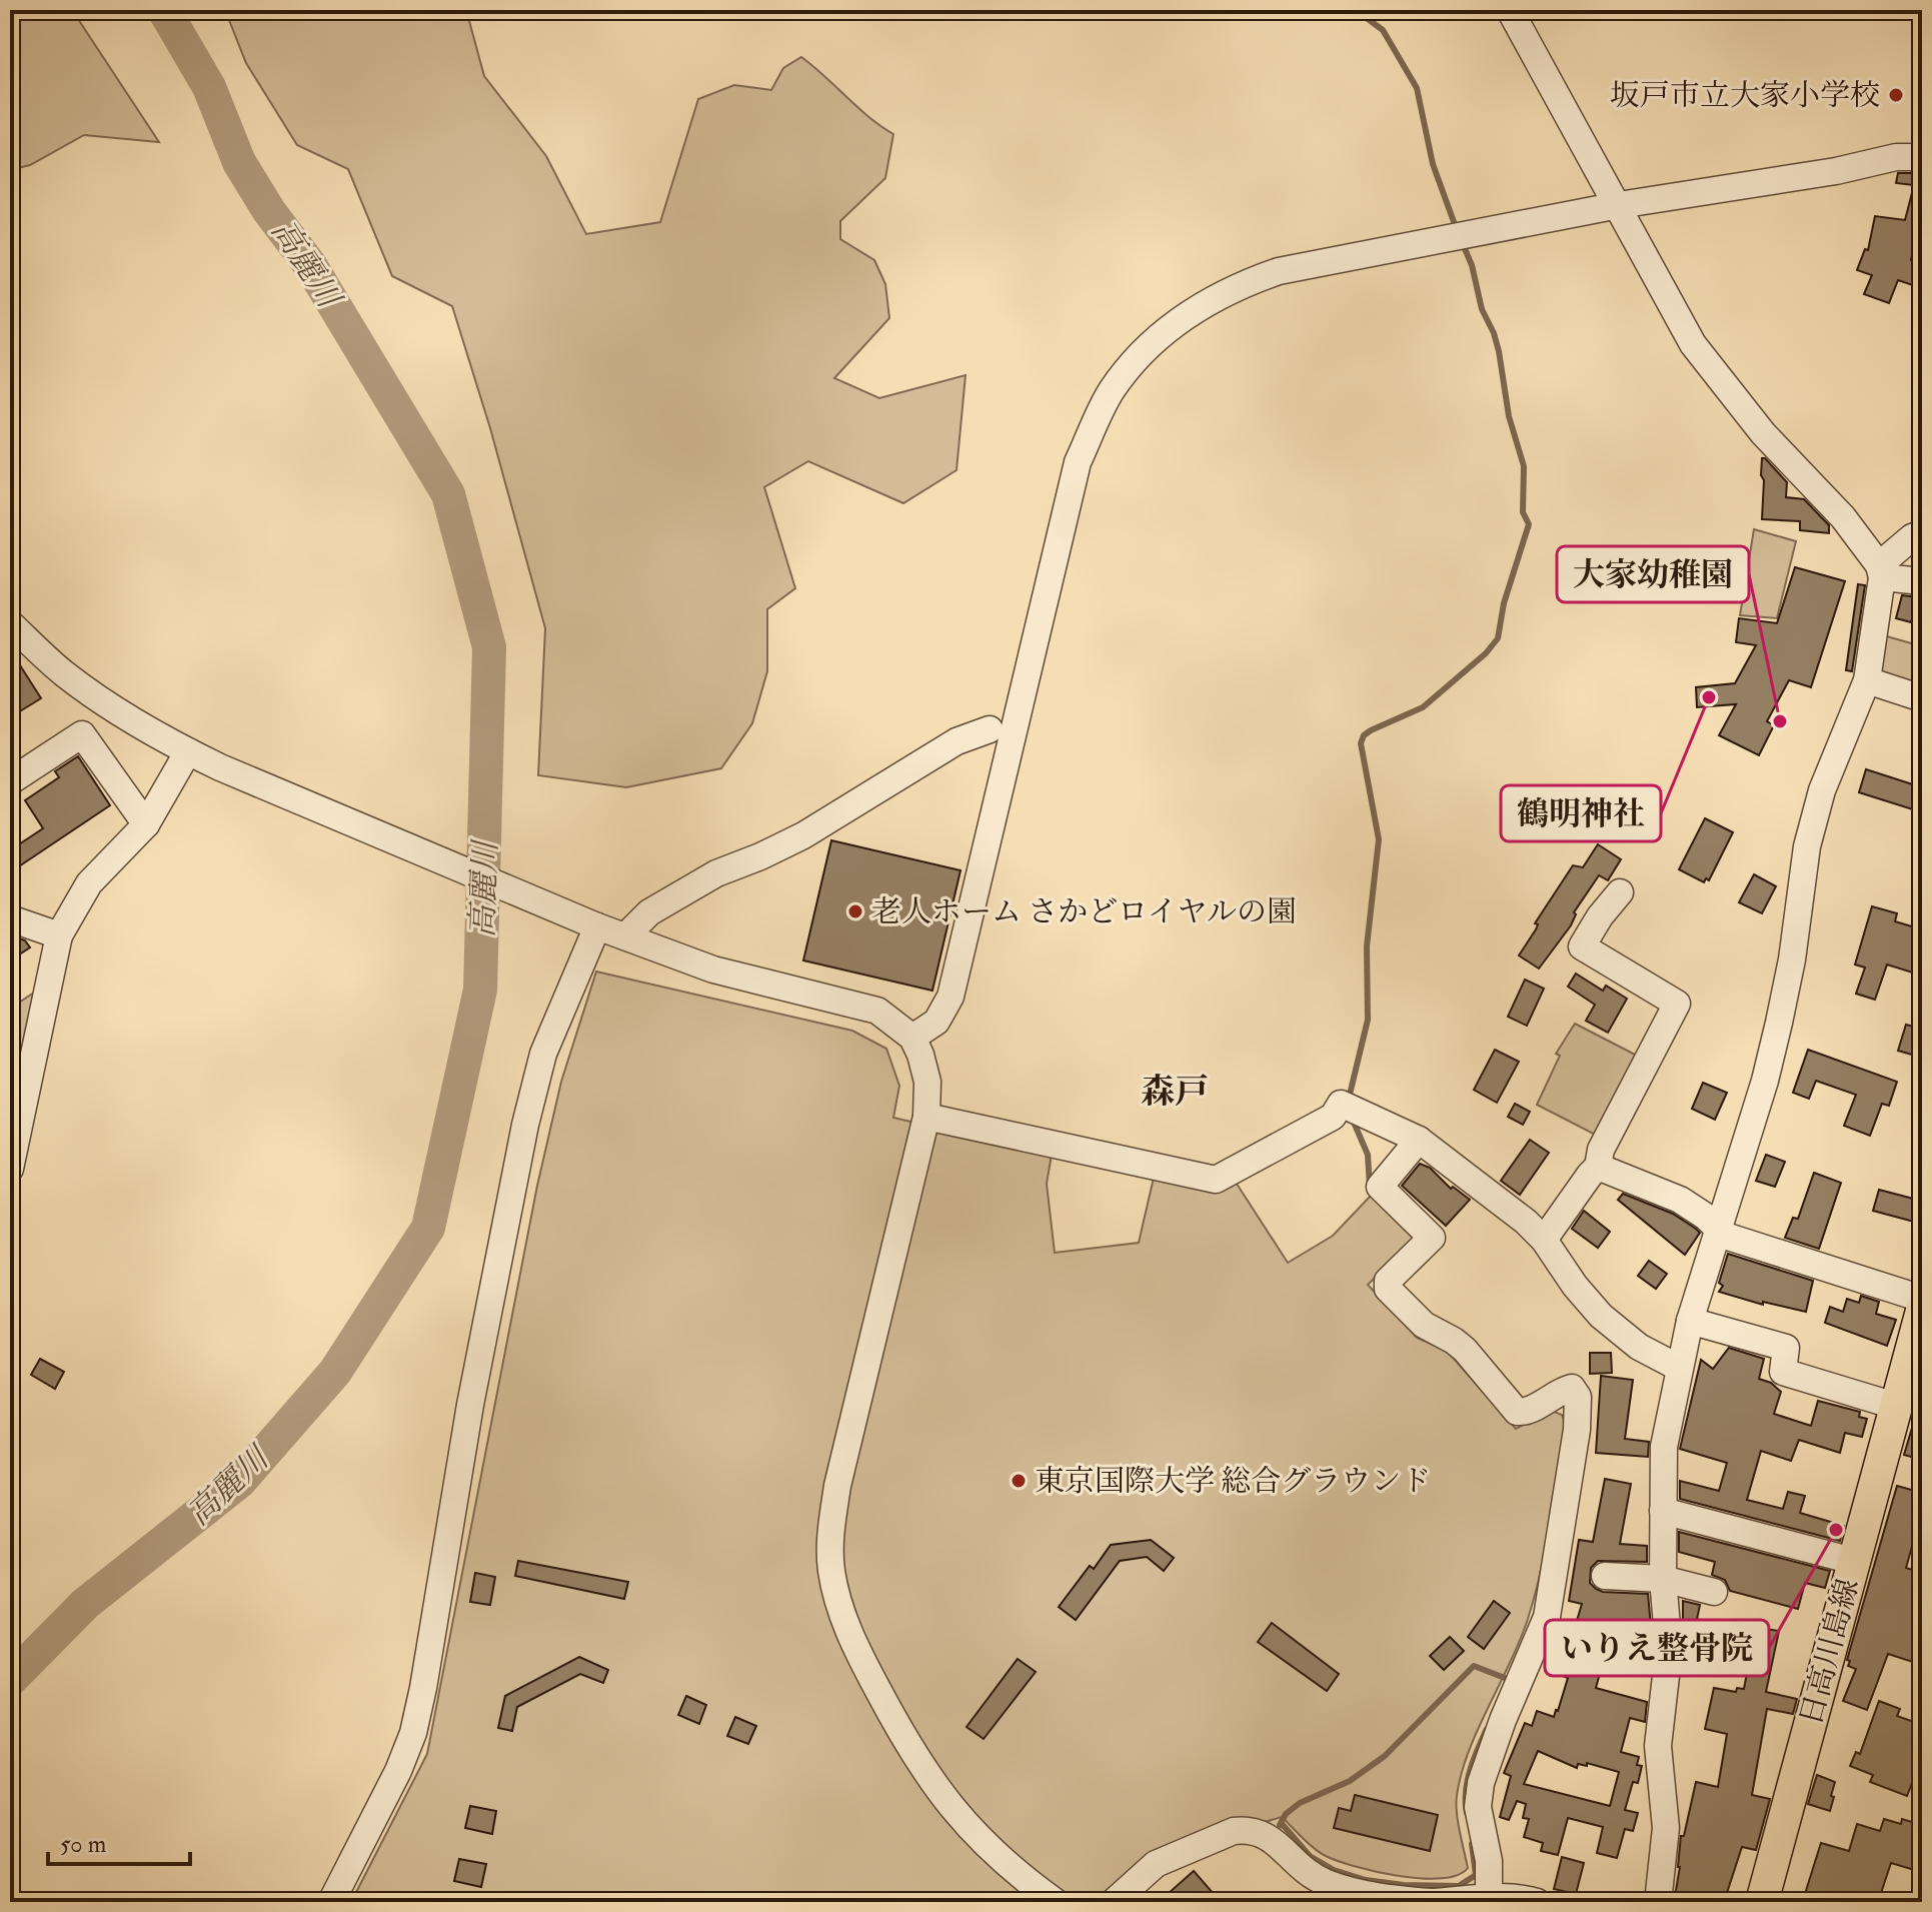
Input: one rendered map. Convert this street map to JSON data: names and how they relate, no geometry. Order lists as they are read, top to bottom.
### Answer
{
  "streets": {
    "main road": ["日高川島線"]
  },
  "districts": ["森戸"],
  "water": ["高麗川"],
  "places": [
    "坂戸市立大家小学校",
    "鶴明神社",
    "大家幼稚園",
    "老人ホーム さかどロイヤルの園",
    "東京国際大学 総合グラウンド",
    "いりえ整骨院"
  ],
  "scale_bar": "50 m"
}
